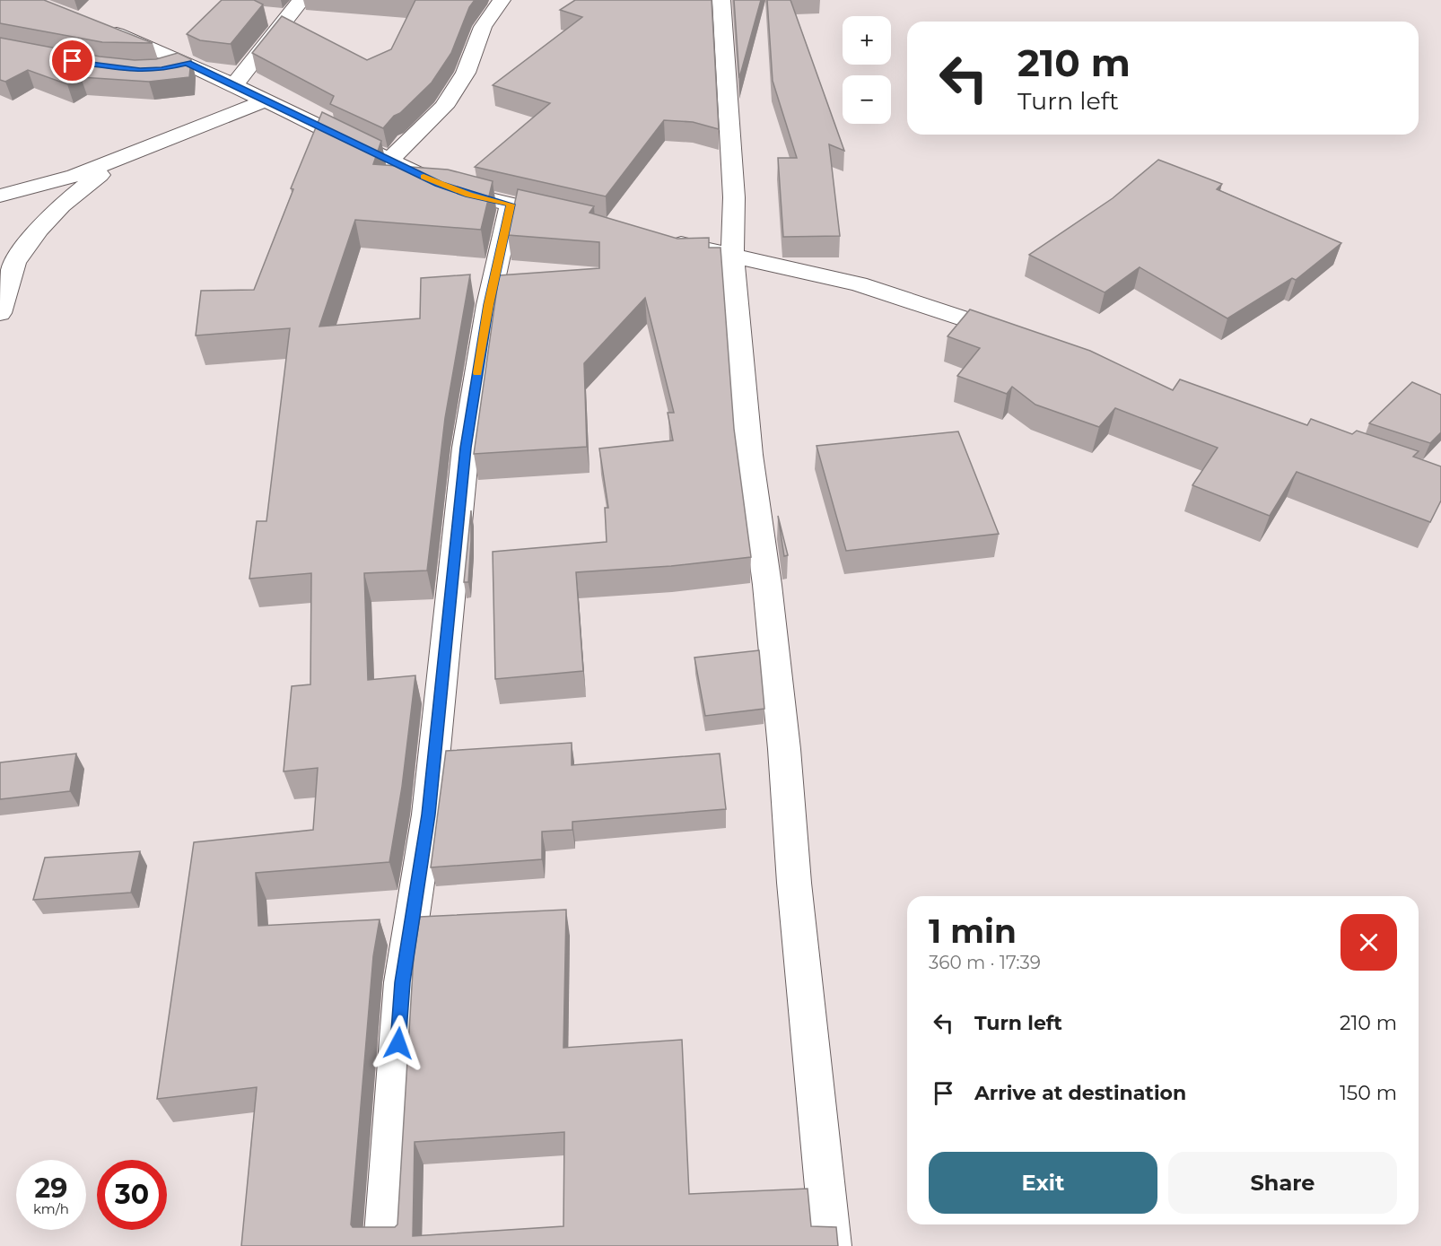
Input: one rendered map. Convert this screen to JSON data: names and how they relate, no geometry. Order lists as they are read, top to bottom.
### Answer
{
  "page": {
    "map_buttons": ["+", "−"],
    "turn": ["210 m", "Turn left"],
    "heading": ["1 min", "360 m · 17:39"],
    "list": [
      {
        "name": "Turn left",
        "value": "210 m"
      },
      {
        "name": "Arrive at destination",
        "value": "150 m"
      }
    ],
    "buttons": ["Exit", "Share"],
    "speed": "29 km/h",
    "limit": "30"
  }
}
